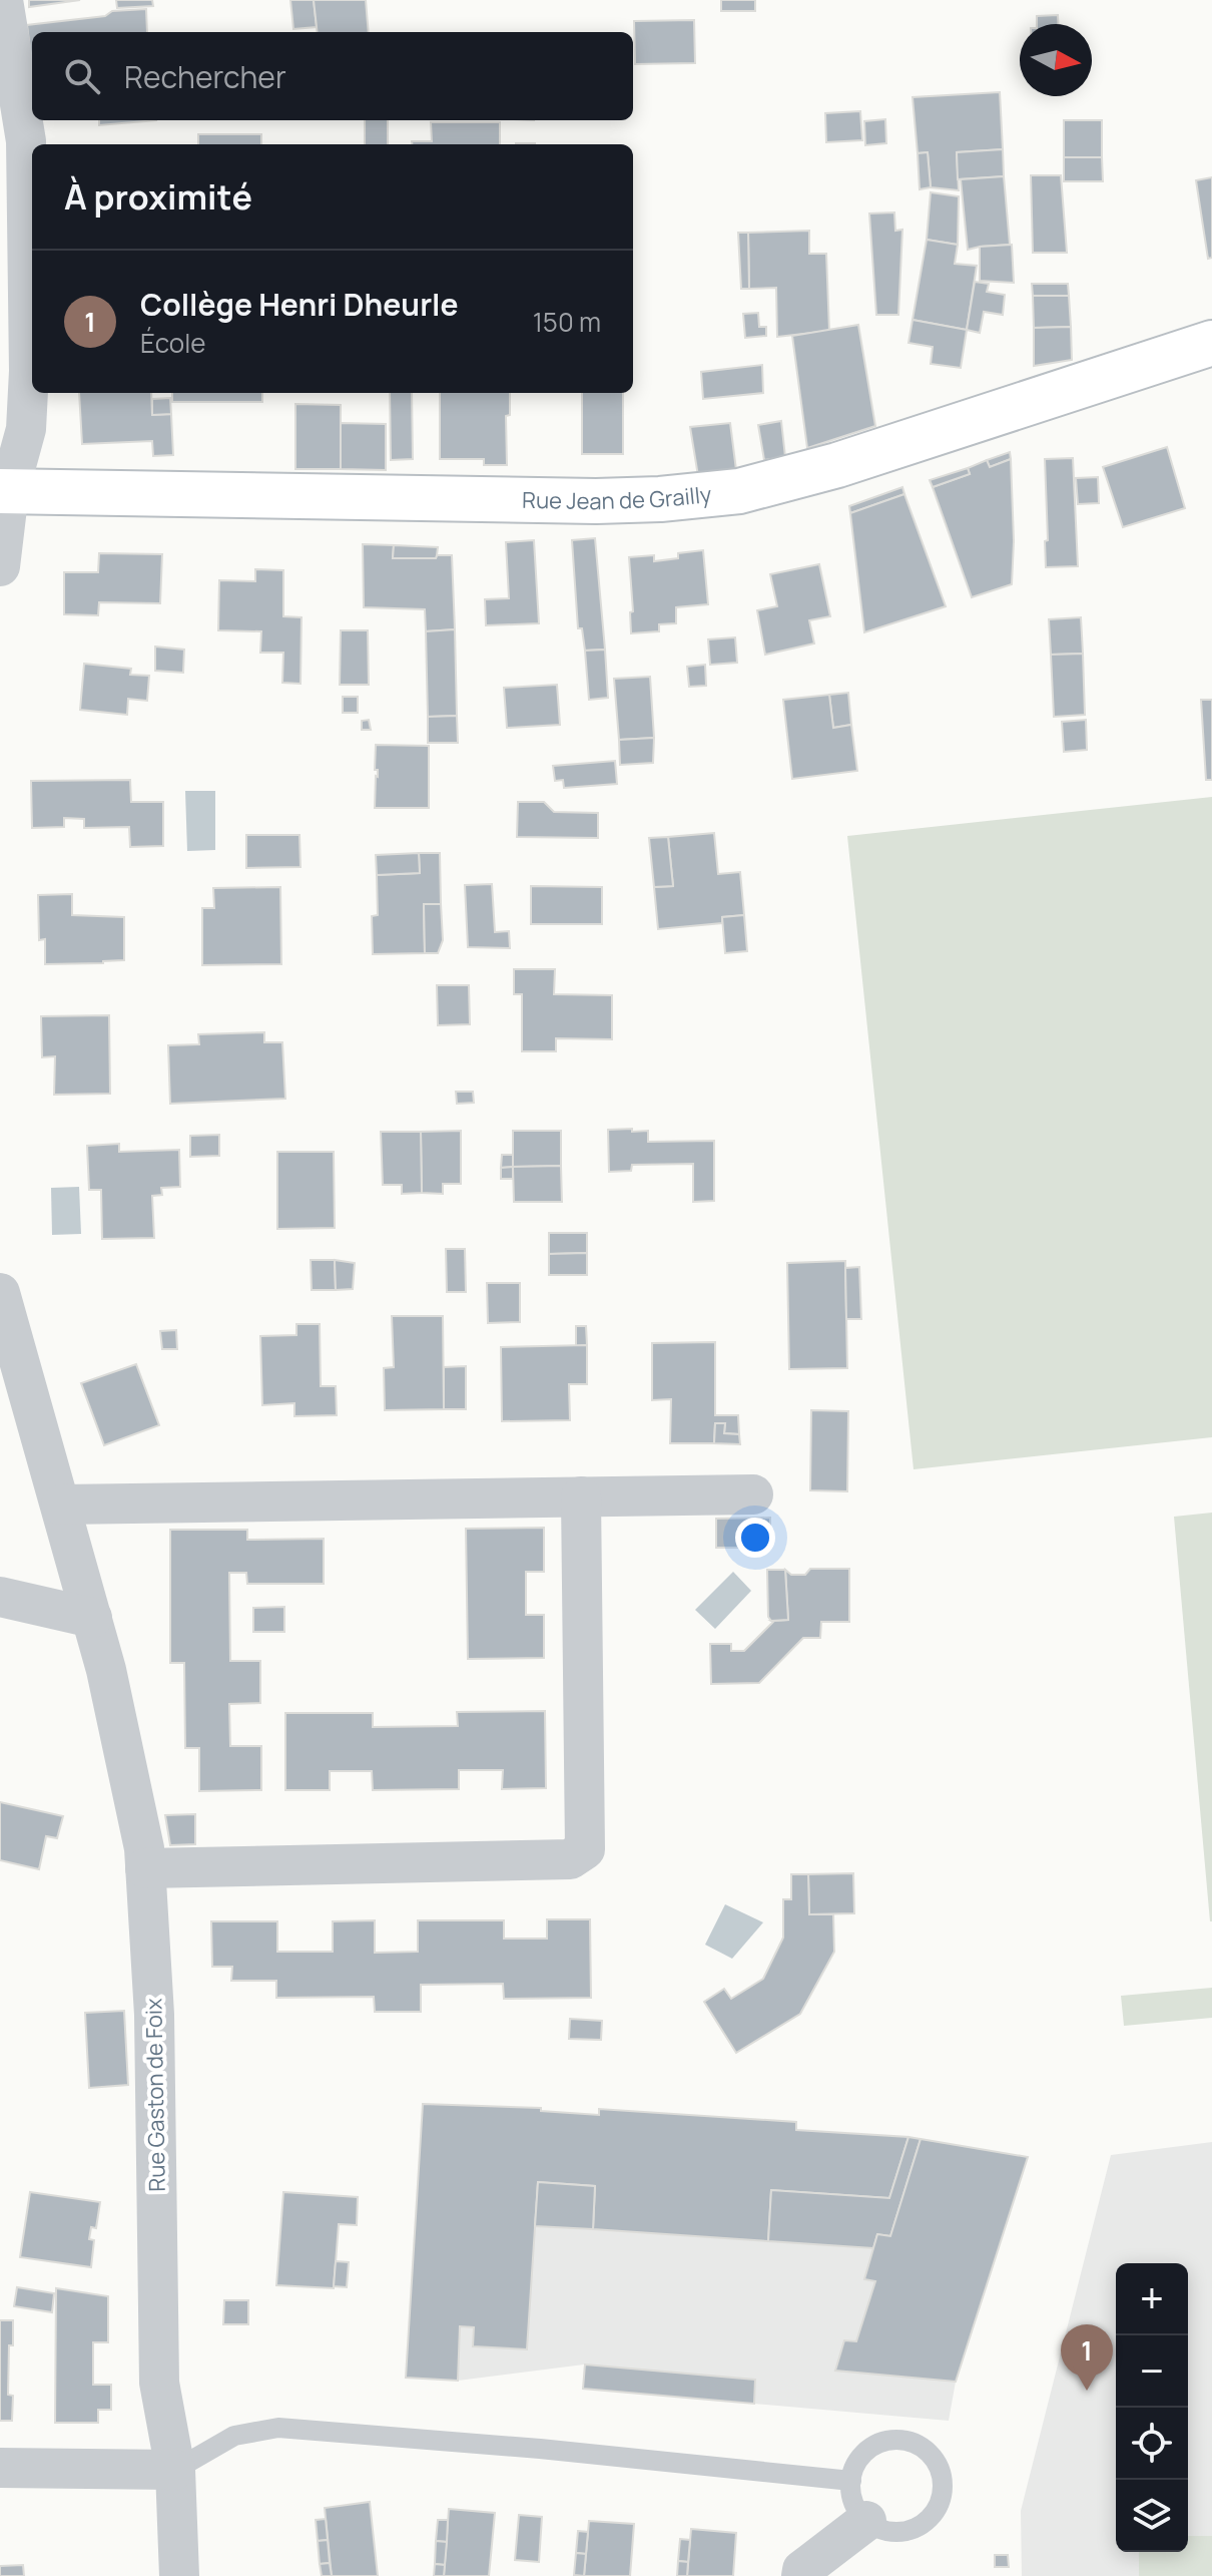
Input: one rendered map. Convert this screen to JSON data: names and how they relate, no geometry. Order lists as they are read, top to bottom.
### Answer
{
  "streets": {
    "street": ["Rue Jean de Grailly", "Rue Gaston de Foix"]
  },
  "north": "right",
  "page": {
    "search": "Rechercher",
    "heading": "À proximité",
    "list": [
      {
        "mark": "1",
        "name": "Collège Henri Dheurle",
        "note": "École",
        "value": "150 m"
      }
    ],
    "map_buttons": ["+", "−"],
    "pins": "1"
  }
}
